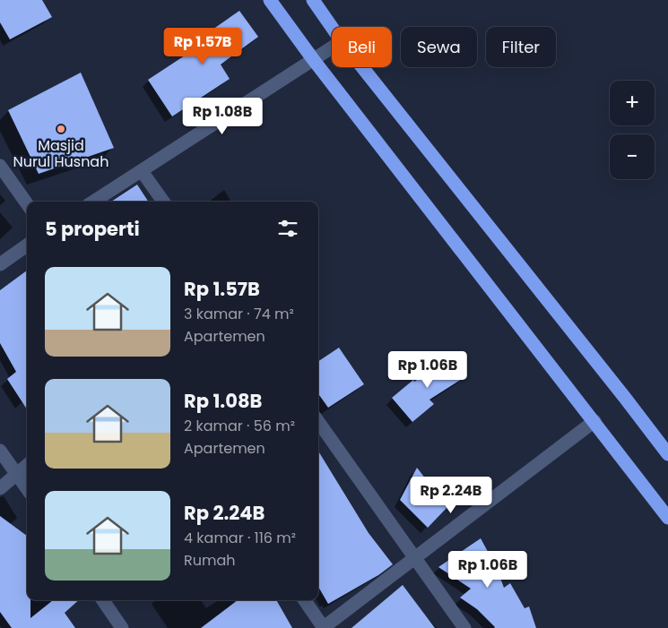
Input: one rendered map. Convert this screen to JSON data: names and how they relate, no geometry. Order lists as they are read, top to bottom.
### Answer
{
  "places": ["Masjid Nurul Husnah"],
  "page": {
    "chip": ["Beli", "Sewa", "Filter"],
    "price": [
      "Rp 1.57B",
      "Rp 1.08B",
      "Rp 1.06B",
      "Rp 2.24B",
      "Rp 1.06B"
    ],
    "map_buttons": ["+", "−"],
    "heading": "5 properti",
    "list": [
      {
        "name": "Rp 1.57B",
        "note": "3 kamar · 74 m² · Apartemen"
      },
      {
        "name": "Rp 1.08B",
        "note": "2 kamar · 56 m² · Apartemen"
      },
      {
        "name": "Rp 2.24B",
        "note": "4 kamar · 116 m² · Rumah"
      }
    ]
  }
}
